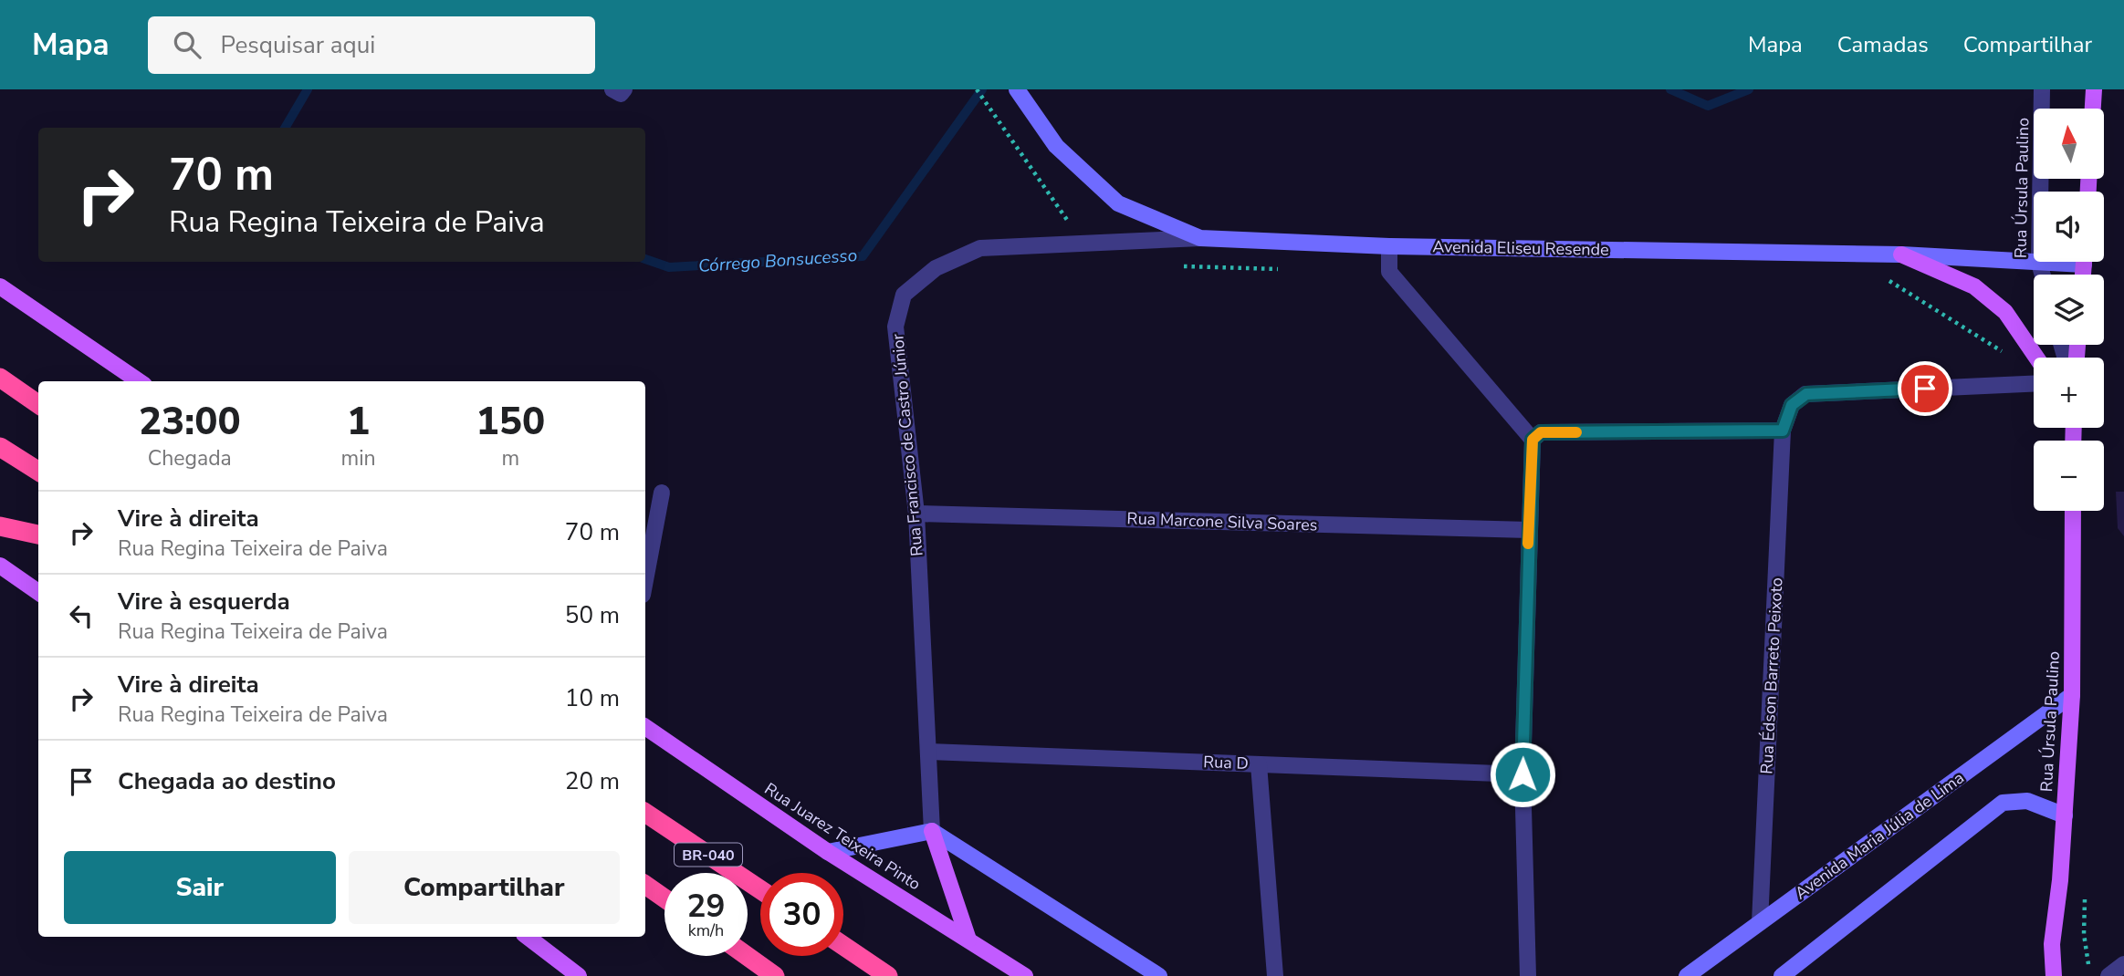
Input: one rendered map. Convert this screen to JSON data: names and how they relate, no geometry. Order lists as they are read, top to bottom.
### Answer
{
  "streets": {
    "highway": ["BR-040"],
    "main road": [
      "Rua Úrsula Paulino",
      "Avenida Eliseu Resende",
      "Avenida Maria Júlia de Lima",
      "Rua Juarez Teixeira Pinto"
    ],
    "street": [
      "Rua Francisco de Castro Júnior",
      "Rua Marcone Silva Soares",
      "Rua Édson Barreto Peixoto",
      "Rua D"
    ]
  },
  "crossings": [
    ["Rua Úrsula Paulino", "Avenida Eliseu Resende"],
    ["Rua Úrsula Paulino", "Avenida Maria Júlia de Lima"],
    ["Avenida Eliseu Resende", "Rua Francisco de Castro Júnior"],
    ["Rua Francisco de Castro Júnior", "Rua Marcone Silva Soares"],
    ["Rua Francisco de Castro Júnior", "Rua D"],
    ["Rua Édson Barreto Peixoto", "Avenida Maria Júlia de Lima"]
  ],
  "water": ["Córrego Bonsucesso"],
  "north": "top",
  "page": {
    "header": "Mapa",
    "search": "Pesquisar aqui",
    "nav": ["Mapa", "Camadas", "Compartilhar"],
    "map_buttons": ["+", "−"],
    "turn": ["70 m", "Rua Regina Teixeira de Paiva"],
    "eta": [
      "23:00",
      "Chegada",
      "1",
      "min",
      "150",
      "m"
    ],
    "list": [
      {
        "name": "Vire à direita",
        "note": "Rua Regina Teixeira de Paiva",
        "value": "70 m"
      },
      {
        "name": "Vire à esquerda",
        "note": "Rua Regina Teixeira de Paiva",
        "value": "50 m"
      },
      {
        "name": "Vire à direita",
        "note": "Rua Regina Teixeira de Paiva",
        "value": "10 m"
      },
      {
        "name": "Chegada ao destino",
        "value": "20 m"
      }
    ],
    "buttons": ["Sair", "Compartilhar"],
    "speed": "29 km/h",
    "limit": "30"
  }
}
